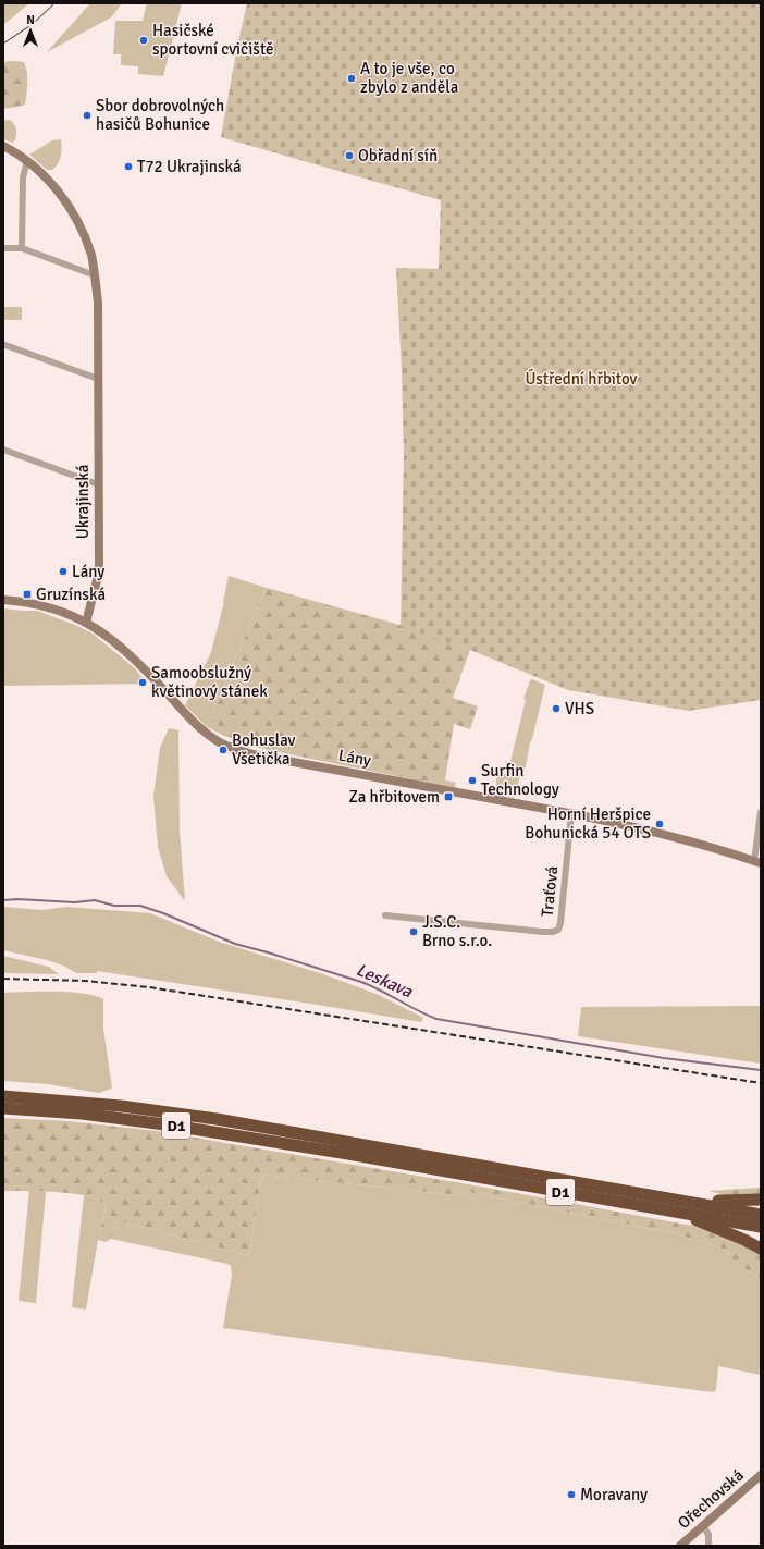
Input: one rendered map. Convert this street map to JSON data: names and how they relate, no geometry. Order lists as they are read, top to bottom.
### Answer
{
  "streets": {
    "highway": ["D1"],
    "street": [
      "Ukrajinská",
      "Lány",
      "Traťová",
      "Ořechovská"
    ]
  },
  "crossings": [
    ["Ukrajinská", "Lány"],
    ["Lány", "Traťová"]
  ],
  "water": ["Leskava"],
  "parks": ["Ústřední hřbitov"],
  "places": {
    "other": [
      "Hasičské sportovní cvičiště",
      "A to je vše, co zbylo z anděla",
      "Sbor dobrovolných hasičů Bohunice",
      "Obřadní síň",
      "T72 Ukrajinská",
      "Lány",
      "Samoobslužný květinový stánek",
      "VHS",
      "Bohuslav Všetička",
      "Surfin Technology",
      "Horní Heršpice Bohunická 54 OTS",
      "J.S.C. Brno s.r.o.",
      "Moravany"
    ],
    "transit": ["Gruzínská", "Za hřbitovem"]
  },
  "north": "top"
}
